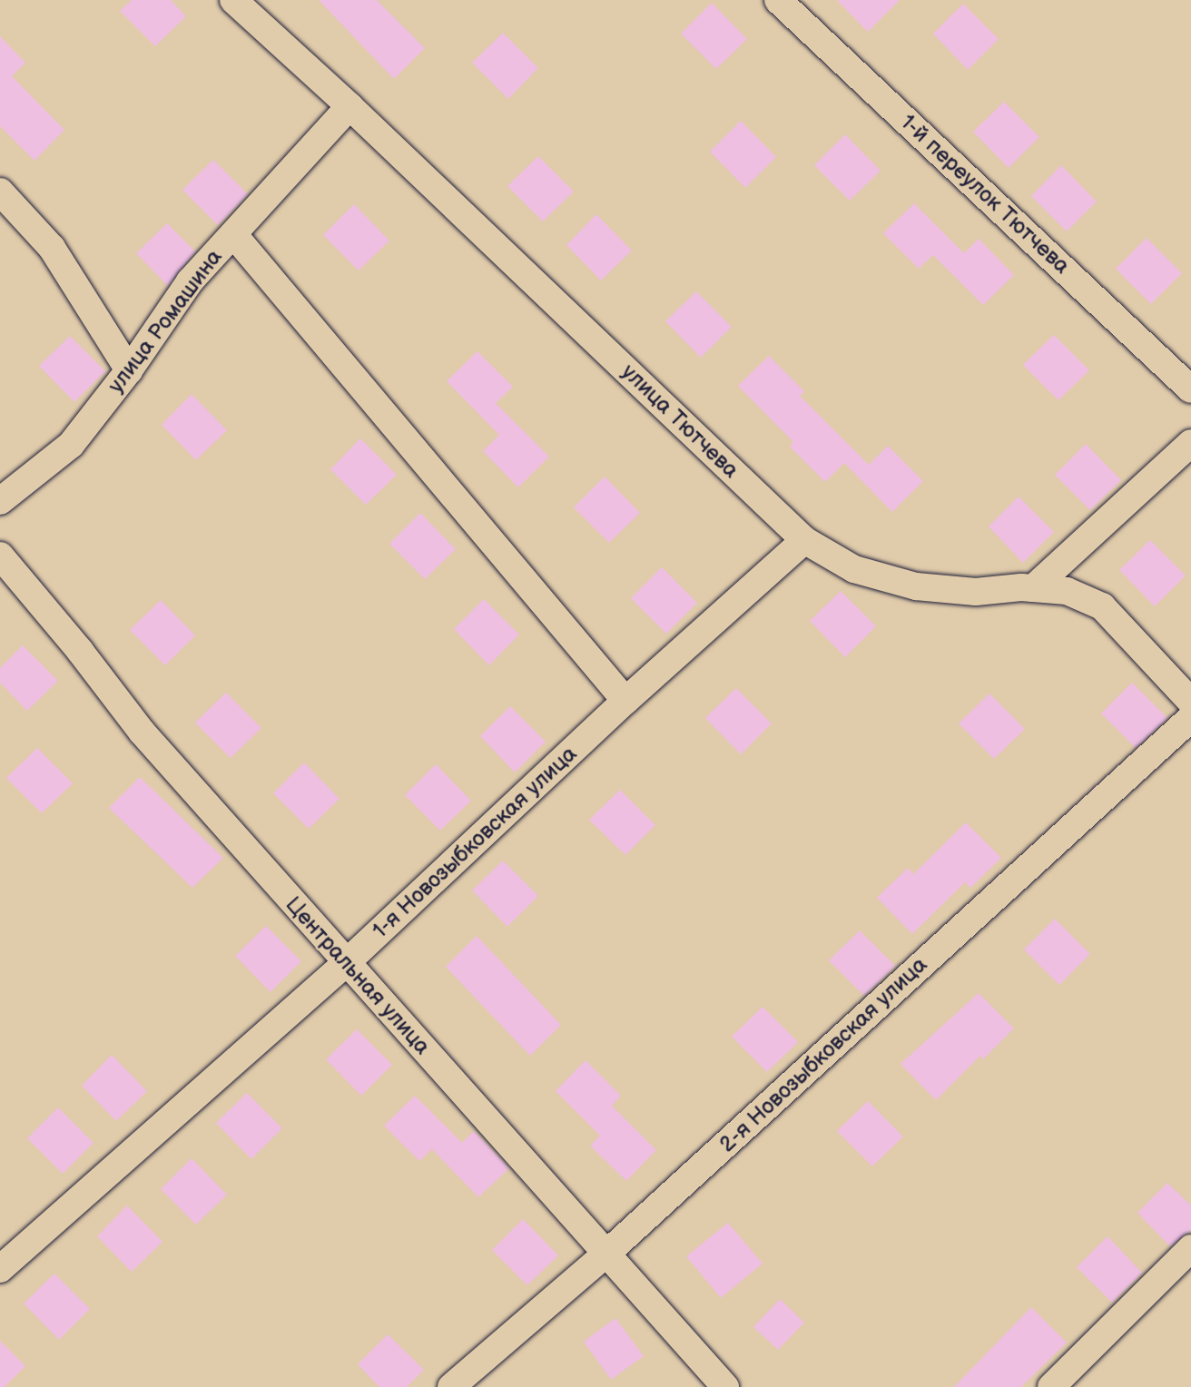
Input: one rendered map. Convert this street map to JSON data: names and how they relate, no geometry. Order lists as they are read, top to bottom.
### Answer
{
  "streets": {
    "street": [
      "1-й переулок Тютчева",
      "улица Ромашина",
      "улица Тютчева",
      "1-я Новозыбковская улица",
      "Центральная улица",
      "2-я Новозыбковская улица"
    ]
  },
  "crossings": [
    ["улица Ромашина", "улица Тютчева"],
    ["улица Тютчева", "1-я Новозыбковская улица"],
    ["1-я Новозыбковская улица", "Центральная улица"],
    ["Центральная улица", "2-я Новозыбковская улица"]
  ]
}
